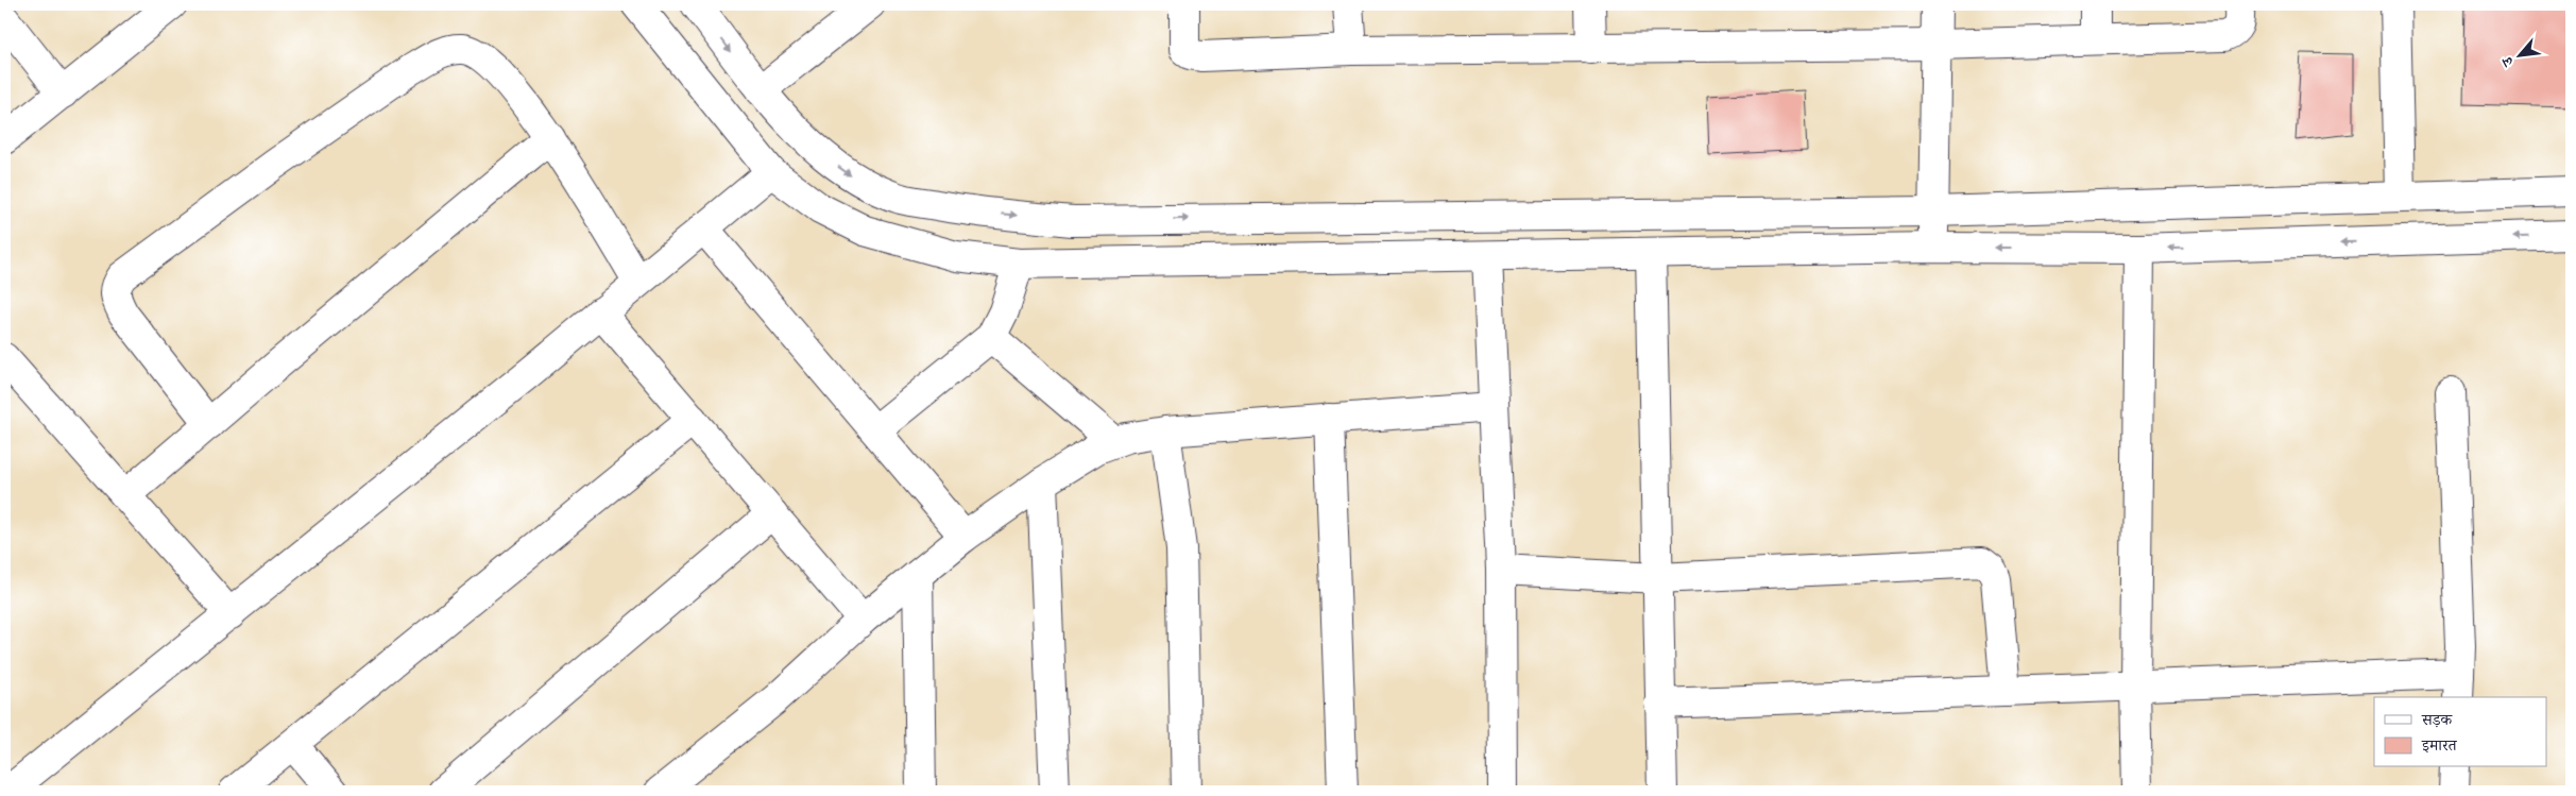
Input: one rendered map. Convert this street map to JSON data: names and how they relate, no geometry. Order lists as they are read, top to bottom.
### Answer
{
  "legend": ["सड़क", "इमारत"],
  "north": "bottom left"
}
